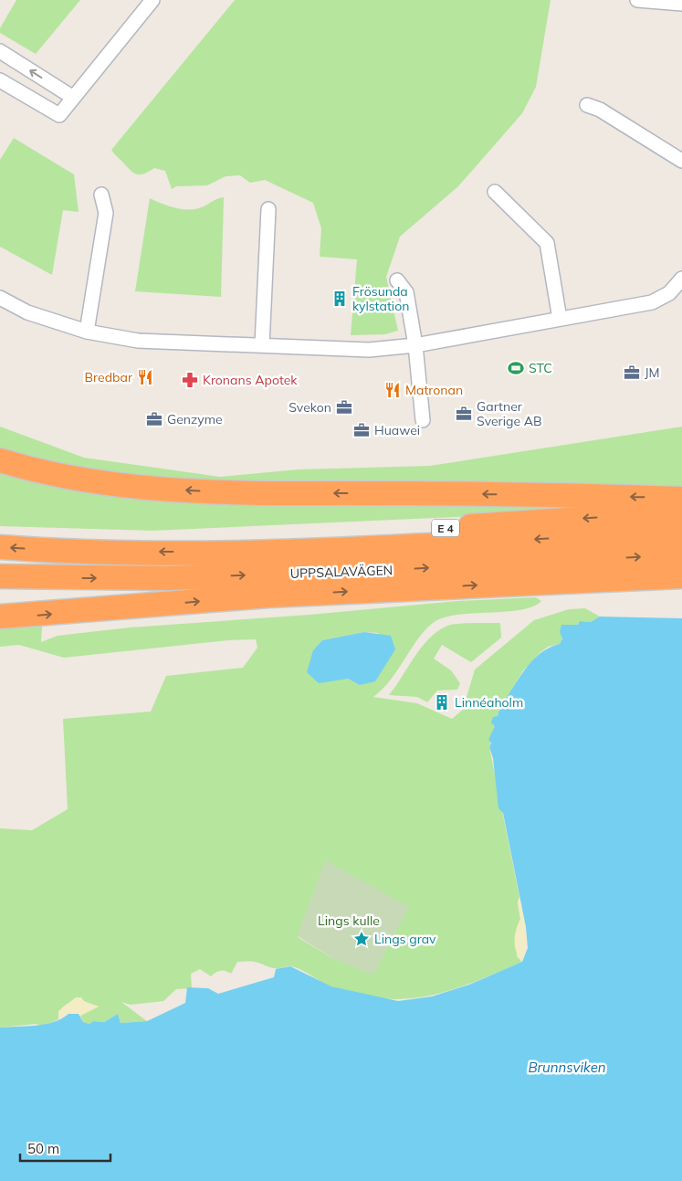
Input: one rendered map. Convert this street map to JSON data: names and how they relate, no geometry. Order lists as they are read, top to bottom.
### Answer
{
  "streets": {
    "highway": ["E 4", "UPPSALAVÄGEN"]
  },
  "crossings": [
    ["E 4", "UPPSALAVÄGEN"]
  ],
  "water": ["Brunnsviken"],
  "parks": ["Lings kulle"],
  "places": {
    "building": ["Frösunda kylstation", "Linnéaholm"],
    "sports": ["STC"],
    "office": [
      "JM",
      "Svekon",
      "Gartner Sverige AB",
      "Genzyme",
      "Huawei"
    ],
    "restaurant": ["Bredbar", "Matronan"],
    "pharmacy": ["Kronans Apotek"],
    "place": ["Lings grav"]
  },
  "scale_bar": "50 m"
}
